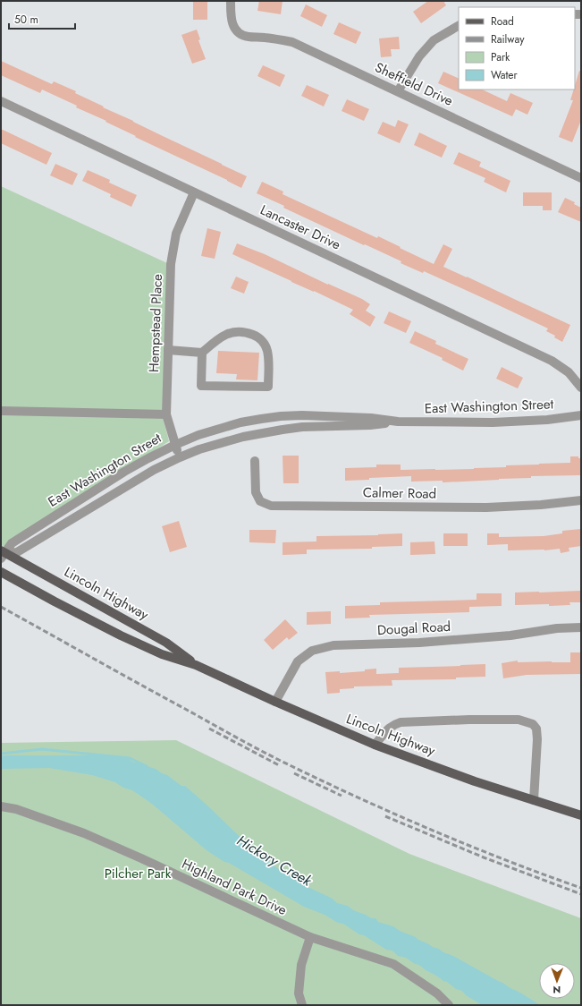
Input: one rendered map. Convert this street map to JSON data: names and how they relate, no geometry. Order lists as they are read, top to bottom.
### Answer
{
  "streets": {
    "main road": ["Lincoln Highway"],
    "street": [
      "Sheffield Drive",
      "Lancaster Drive",
      "Hempstead Place",
      "East Washington Street",
      "Calmer Road",
      "Dougal Road",
      "Highland Park Drive"
    ]
  },
  "crossings": [
    ["Lancaster Drive", "Hempstead Place"],
    ["Hempstead Place", "East Washington Street"],
    ["East Washington Street", "Lincoln Highway"],
    ["Lincoln Highway", "Dougal Road"]
  ],
  "water": ["Hickory Creek"],
  "parks": ["Pilcher Park"],
  "legend": [
    "Road",
    "Railway",
    "Park",
    "Water"
  ],
  "scale_bar": "50 m",
  "north": "bottom"
}
